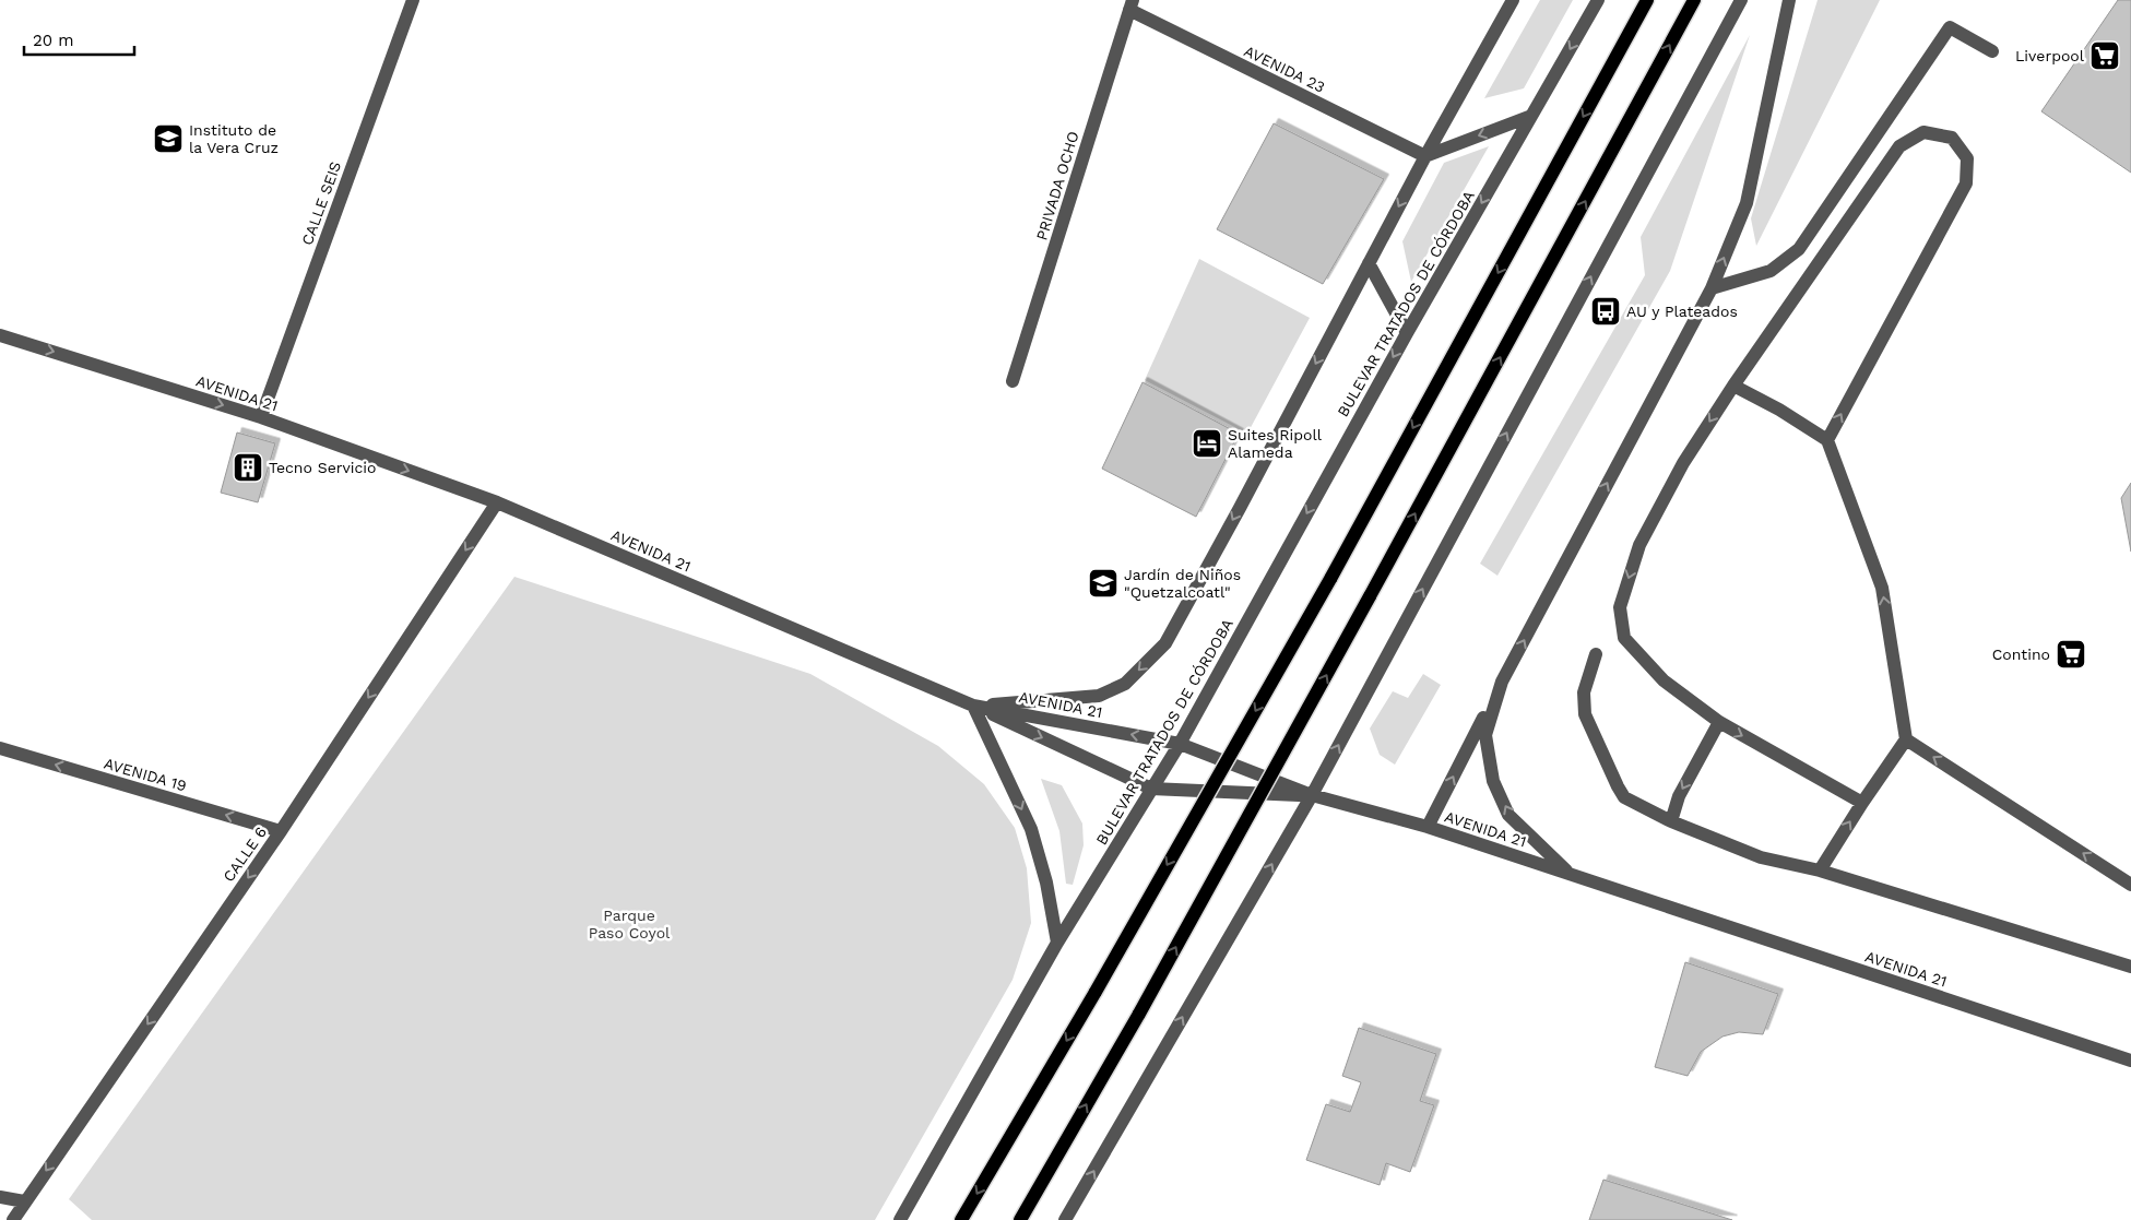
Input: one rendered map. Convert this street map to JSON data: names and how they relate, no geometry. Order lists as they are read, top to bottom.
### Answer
{
  "streets": {
    "street": [
      "AVENIDA 23",
      "PRIVADA OCHO",
      "CALLE SEIS",
      "BULEVAR TRATADOS DE CÓRDOBA",
      "AVENIDA 21",
      "AVENIDA 19",
      "CALLE 6"
    ]
  },
  "crossings": [
    ["AVENIDA 23", "PRIVADA OCHO"],
    ["CALLE SEIS", "AVENIDA 21"],
    ["BULEVAR TRATADOS DE CÓRDOBA", "AVENIDA 21"],
    ["AVENIDA 21", "CALLE 6"],
    ["AVENIDA 19", "CALLE 6"]
  ],
  "one_way": ["AVENIDA 19", "CALLE 6"],
  "parks": ["Parque Paso Coyol"],
  "places": {
    "supermarket": ["Liverpool", "Contino"],
    "school or university": ["Instituto de la Vera Cruz", "Jardín de Niños \"Quetzalcoatl\""],
    "bus stop": ["AU y Plateados"],
    "hotel": ["Suites Ripoll Alameda"],
    "building": ["Tecno Servicio"]
  },
  "scale_bar": "20 m"
}
